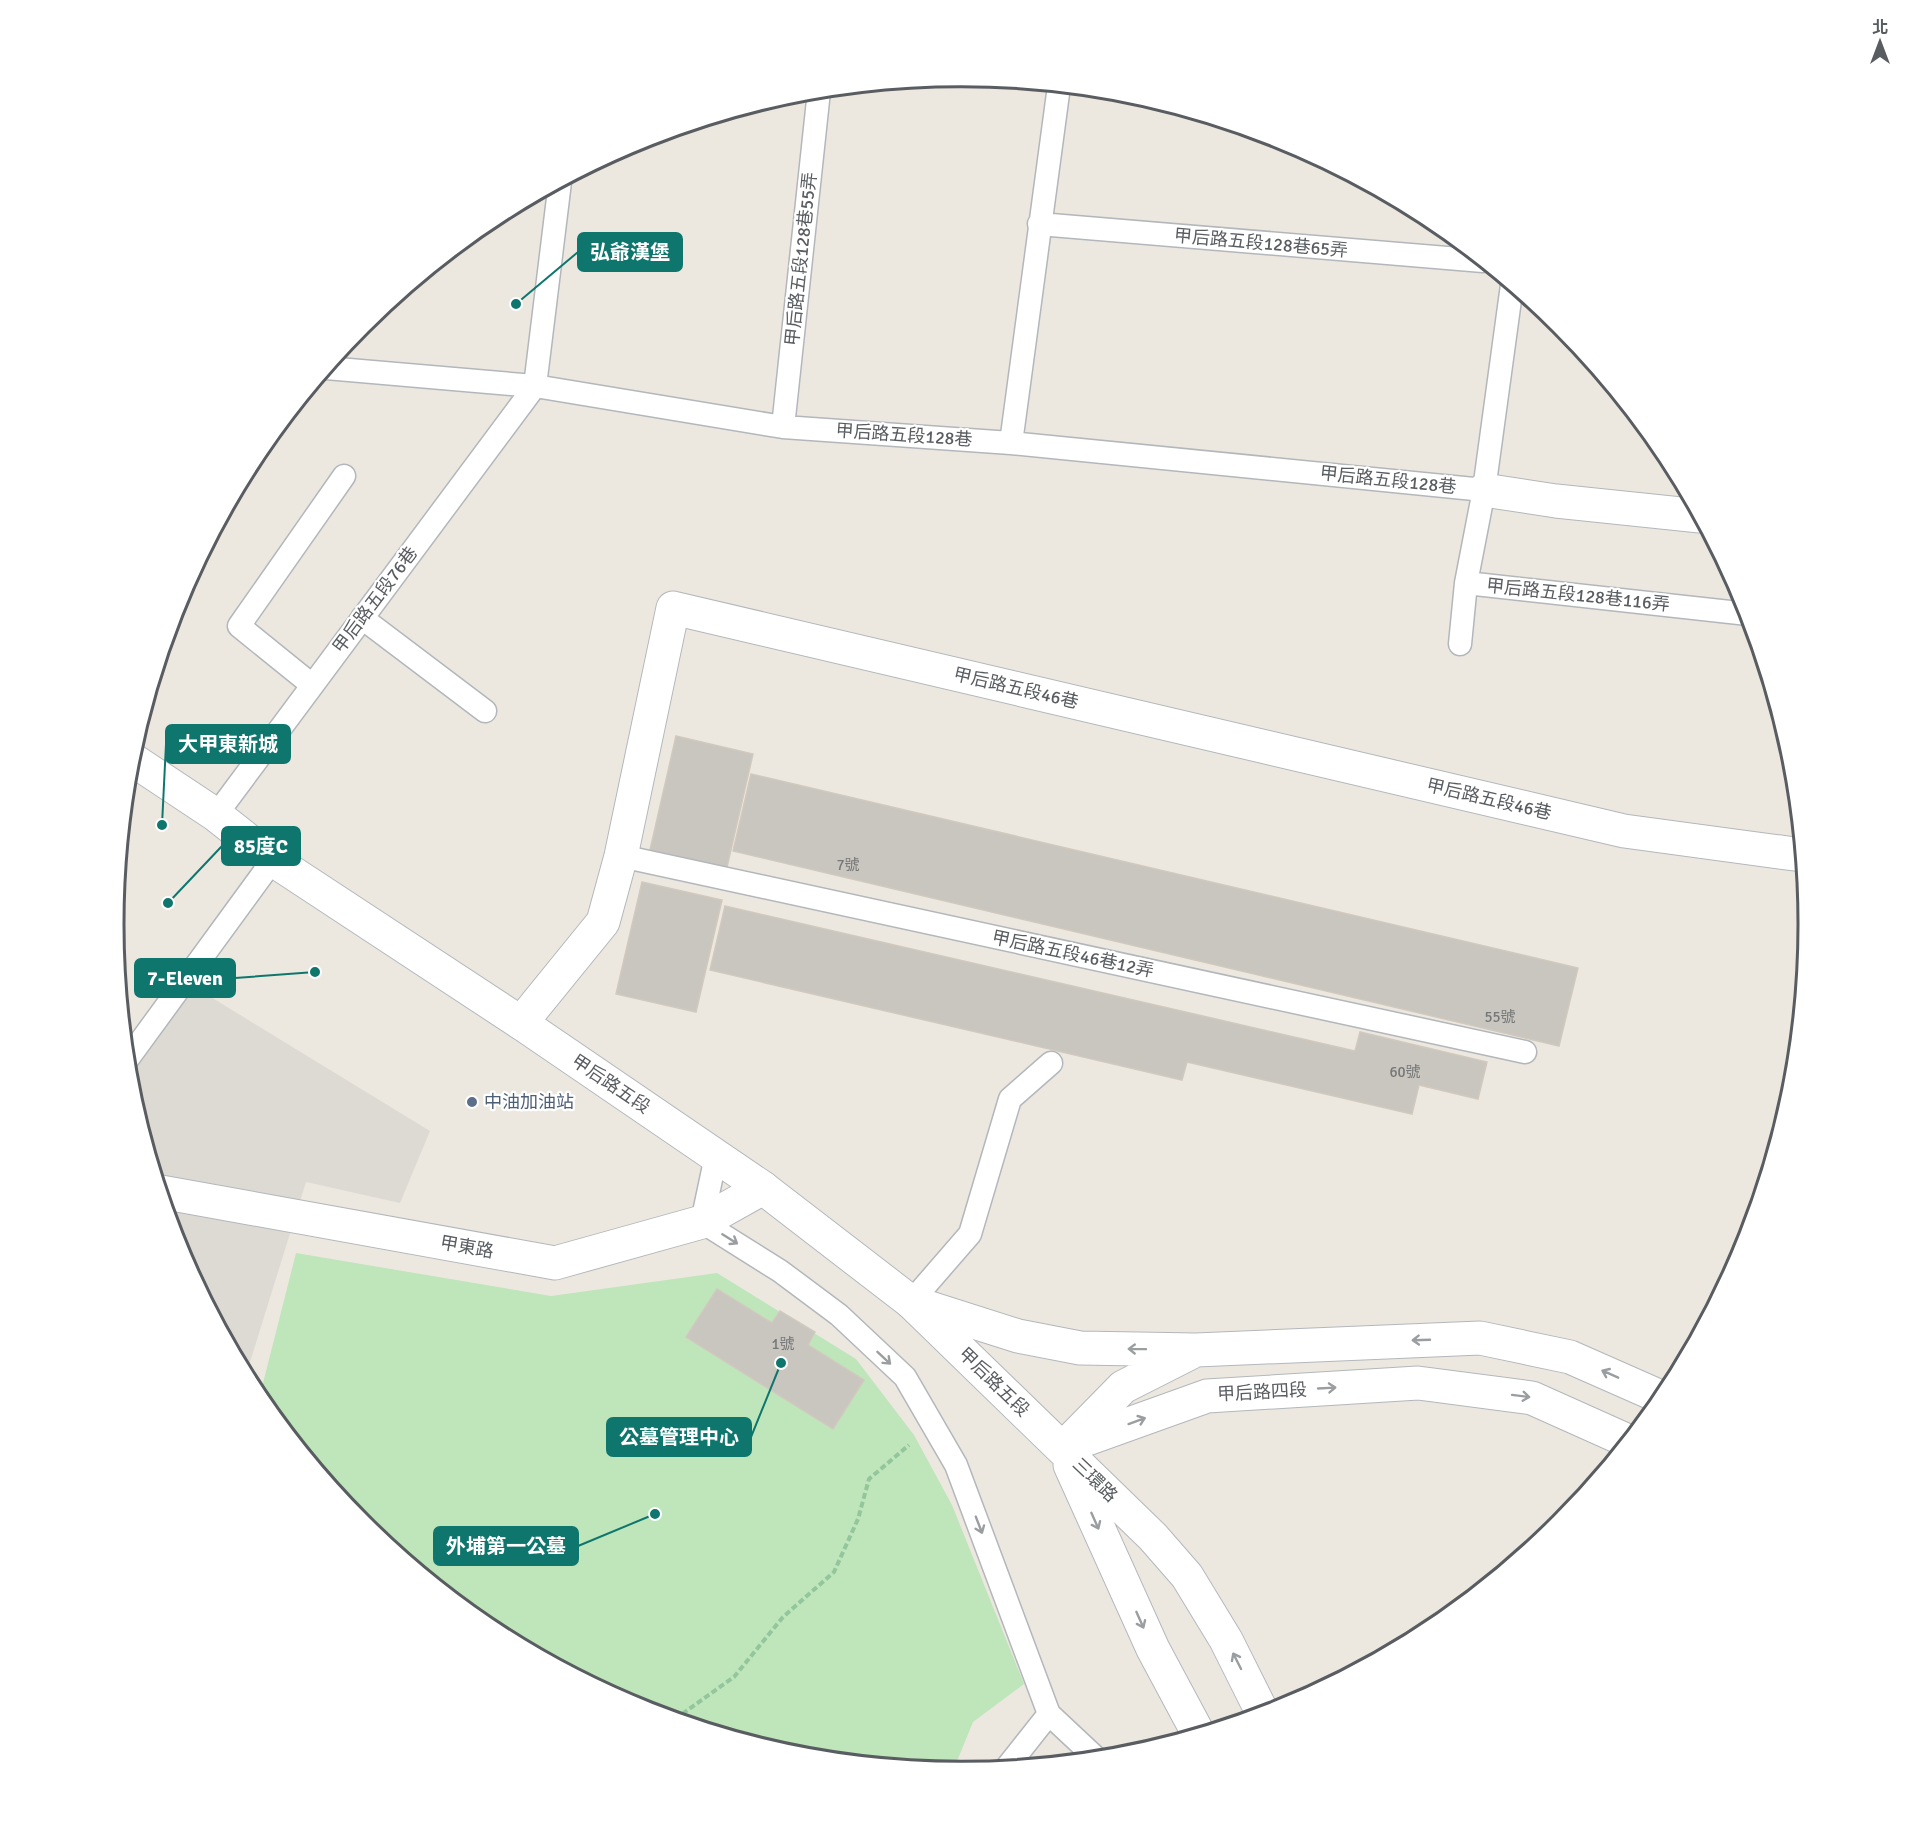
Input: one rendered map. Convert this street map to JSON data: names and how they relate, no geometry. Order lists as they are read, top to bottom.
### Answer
{
  "streets": {
    "street": [
      "甲后路五段46巷",
      "甲后路五段",
      "甲東路",
      "甲后路四段",
      "三環路"
    ],
    "lane": [
      "甲后路五段128巷65弄",
      "甲后路五段128巷55弄",
      "甲后路五段128巷",
      "甲后路五段128巷116弄",
      "甲后路五段76巷",
      "甲后路五段46巷12弄"
    ]
  },
  "crossings": [
    ["甲后路五段128巷55弄", "甲后路五段128巷"],
    ["甲后路五段128巷", "甲后路五段128巷116弄"],
    ["甲后路五段128巷", "甲后路五段76巷"],
    ["甲后路五段76巷", "甲后路五段"],
    ["甲后路五段46巷", "甲后路五段46巷12弄"],
    ["甲后路五段46巷", "甲后路五段"],
    ["甲后路五段", "甲東路"],
    ["甲后路五段", "甲后路四段"],
    ["甲后路五段", "三環路"],
    ["甲后路四段", "三環路"]
  ],
  "places": [
    "弘爺漢堡",
    "大甲東新城",
    "85度C",
    "7-Eleven",
    "中油加油站",
    "公墓管理中心",
    "外埔第一公墓"
  ],
  "house_numbers": [
    "7號",
    "55號",
    "60號",
    "1號"
  ],
  "north": "top"
}
